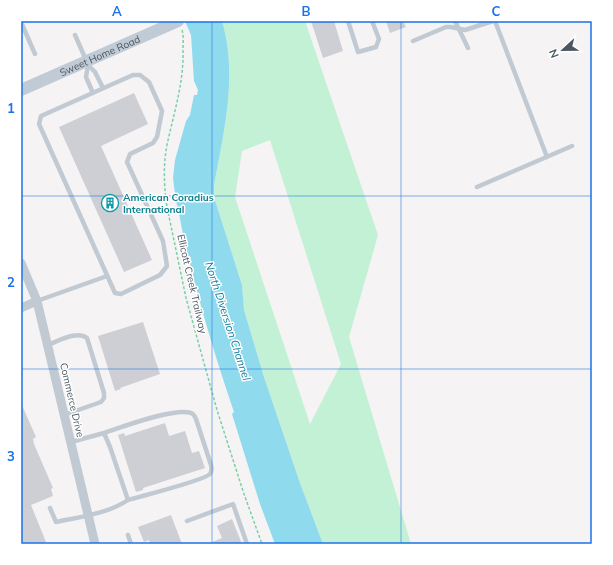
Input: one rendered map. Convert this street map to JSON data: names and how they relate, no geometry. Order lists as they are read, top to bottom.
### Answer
{
  "streets": {
    "main road": ["Sweet Home Road"],
    "street": ["Commerce Drive"],
    "path": ["Ellicott Creek Trailway"]
  },
  "crossings": [
    ["Sweet Home Road", "Ellicott Creek Trailway"]
  ],
  "water": ["North Diversion Channel"],
  "places": {
    "building": ["American Coradius International"]
  },
  "north": "left",
  "grid": {
    "columns": ["A", "B", "C"],
    "rows": ["1", "2", "3"]
  }
}
